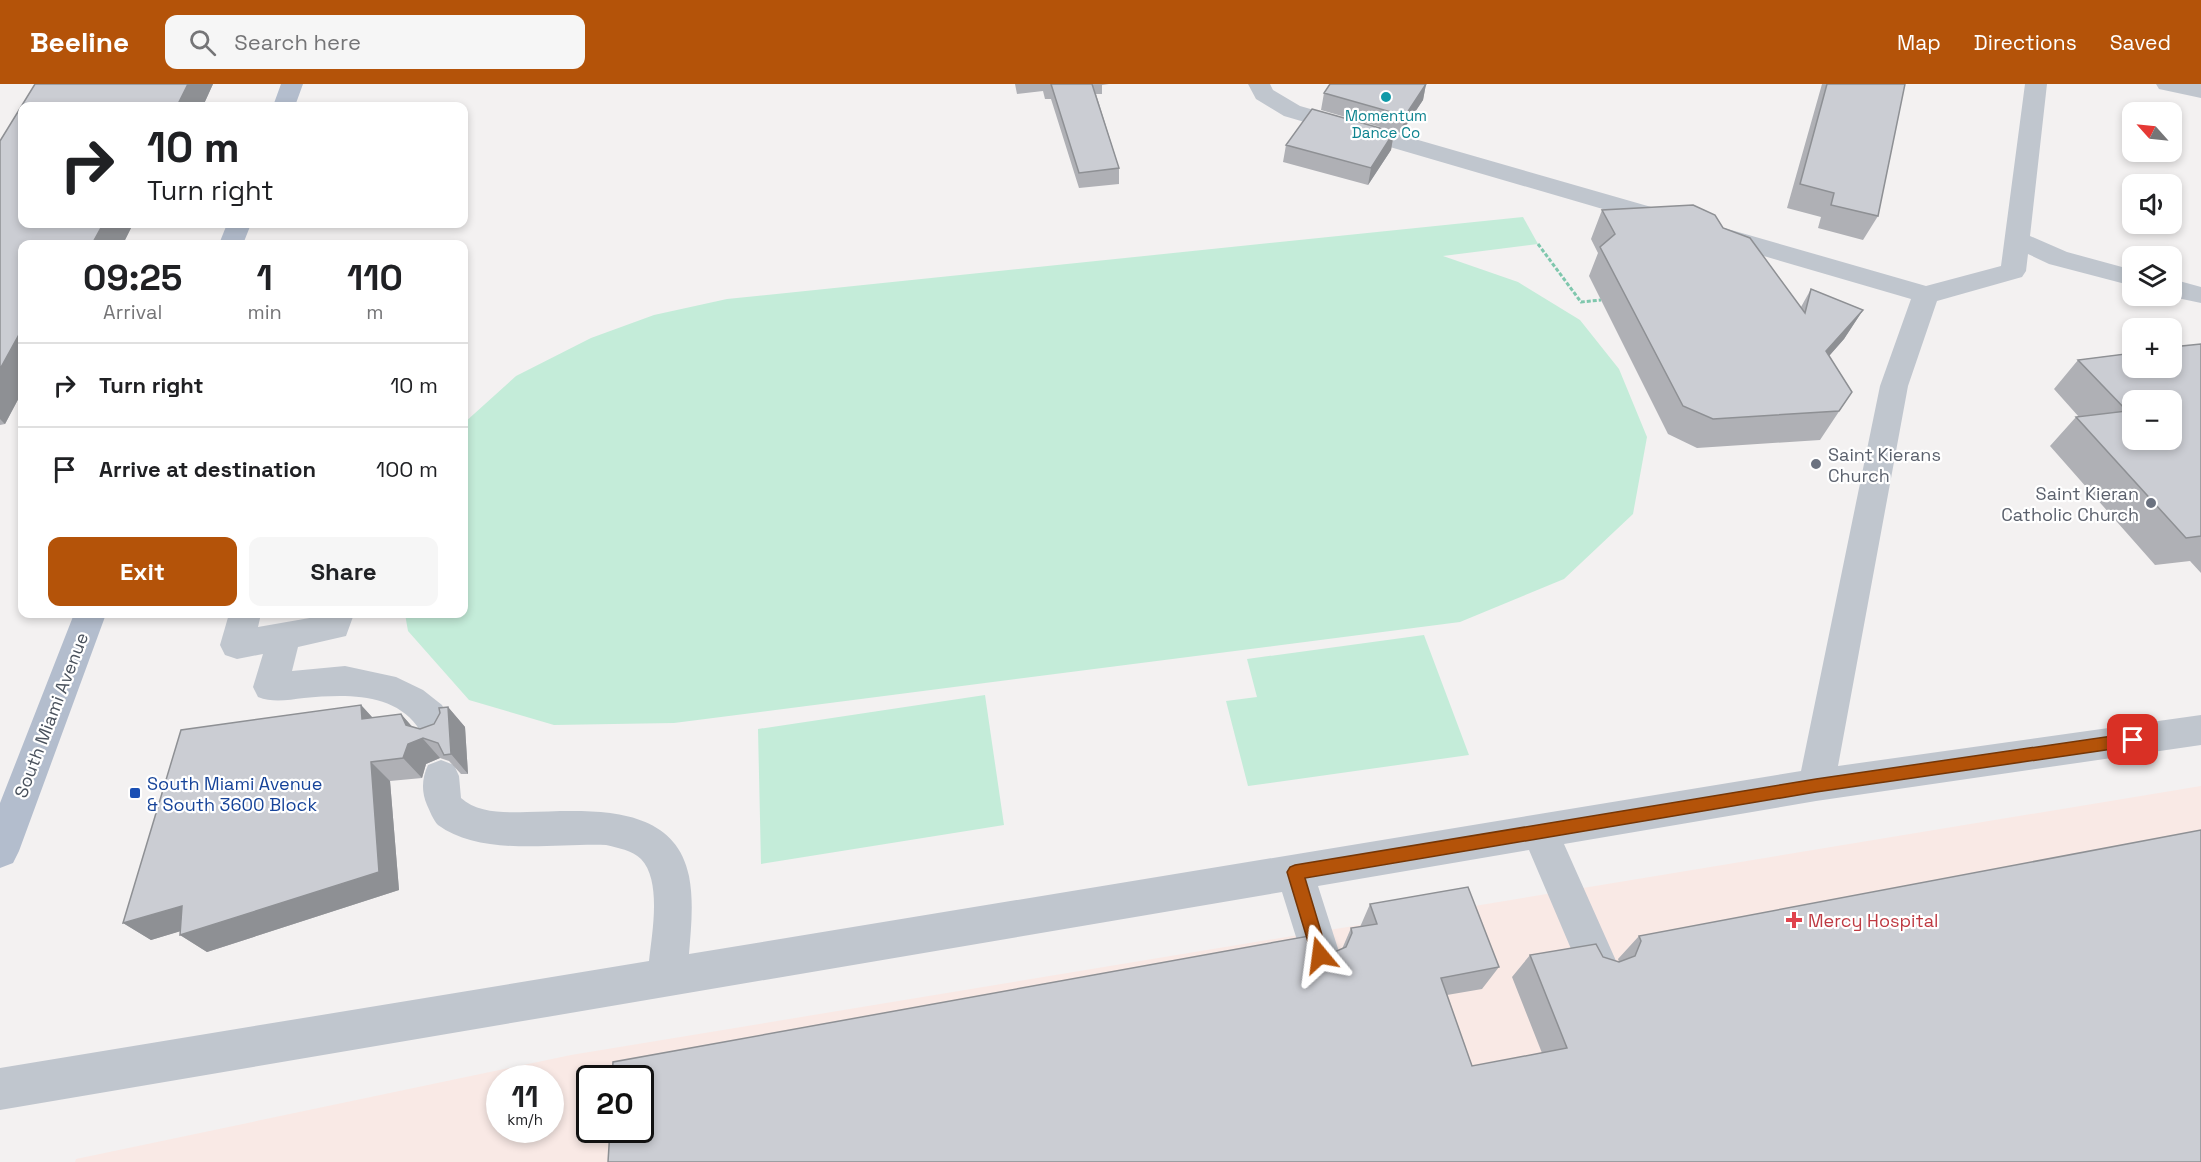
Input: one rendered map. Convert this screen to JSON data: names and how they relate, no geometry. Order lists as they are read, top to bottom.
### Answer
{
  "streets": {
    "main road": ["South Miami Avenue"]
  },
  "places": {
    "other": ["Momentum Dance Co", "Saint Kierans Church", "Saint Kieran Catholic Church"],
    "transit": ["South Miami Avenue & South 3600 Block"],
    "health": ["Mercy Hospital"]
  },
  "north": "top left",
  "page": {
    "header": "Beeline",
    "search": "Search here",
    "nav": ["Map", "Directions", "Saved"],
    "map_buttons": ["+", "−"],
    "turn": ["10 m", "Turn right"],
    "eta": [
      "09:25",
      "Arrival",
      "1",
      "min",
      "110",
      "m"
    ],
    "list": [
      {
        "name": "Turn right",
        "value": "10 m"
      },
      {
        "name": "Arrive at destination",
        "value": "100 m"
      }
    ],
    "buttons": ["Exit", "Share"],
    "speed": "11 km/h",
    "limit": "20"
  }
}
